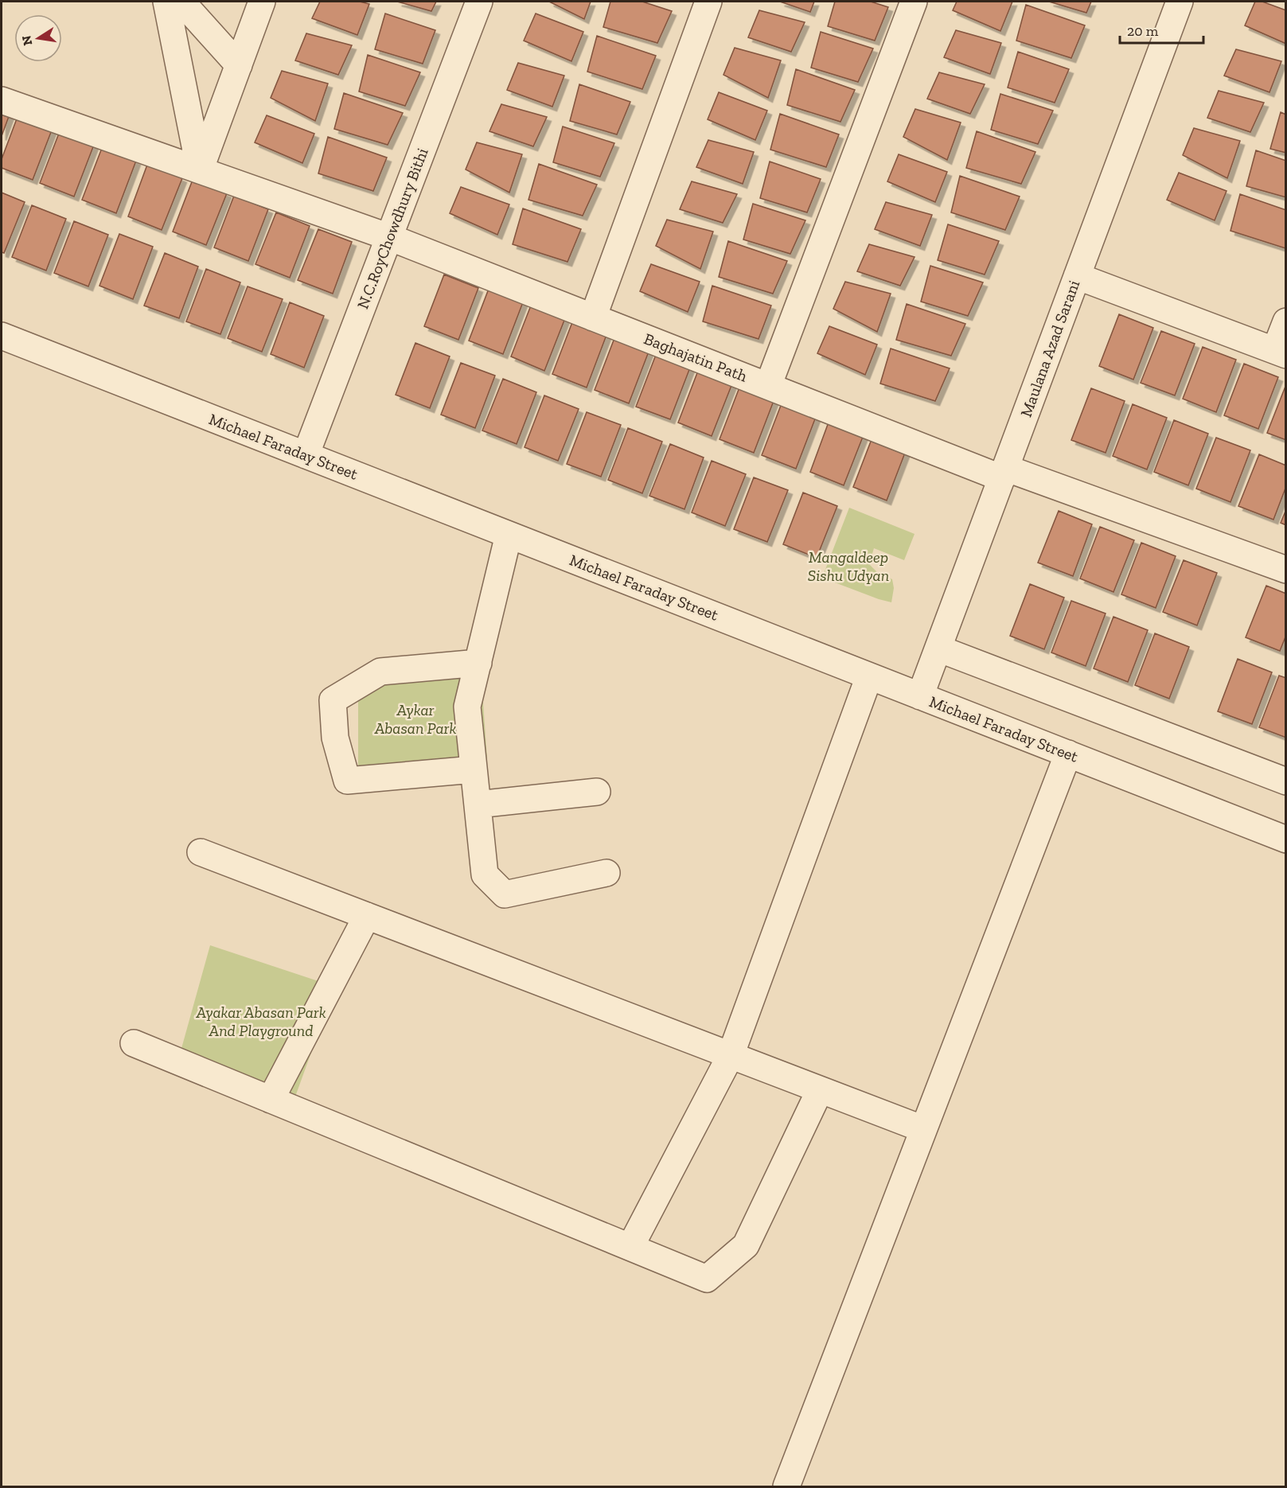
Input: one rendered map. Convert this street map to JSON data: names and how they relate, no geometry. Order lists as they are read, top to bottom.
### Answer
{
  "streets": {
    "street": [
      "N.C.RoyChowdhury Bithi",
      "Maulana Azad Sarani",
      "Baghajatin Path",
      "Michael Faraday Street"
    ]
  },
  "crossings": [
    ["N.C.RoyChowdhury Bithi", "Baghajatin Path"],
    ["N.C.RoyChowdhury Bithi", "Michael Faraday Street"],
    ["Maulana Azad Sarani", "Baghajatin Path"],
    ["Maulana Azad Sarani", "Michael Faraday Street"]
  ],
  "parks": ["Mangaldeep Sishu Udyan", "Aykar Abasan Park", "Ayakar Abasan Park And Playground"],
  "scale_bar": "20 m",
  "north": "left"
}
